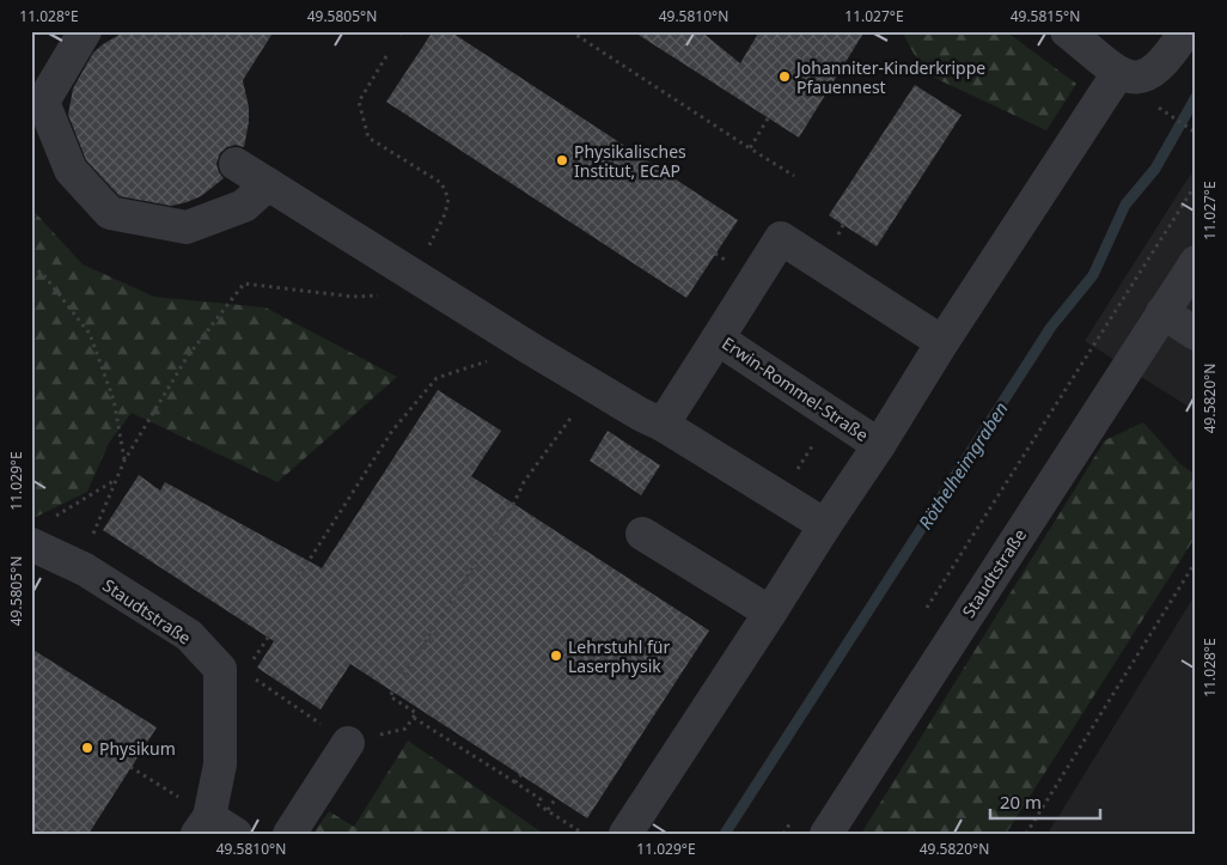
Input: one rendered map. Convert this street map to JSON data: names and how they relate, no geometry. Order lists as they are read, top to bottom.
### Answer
{
  "streets": {
    "street": ["Erwin-Rommel-Straße", "Staudtstraße"]
  },
  "water": ["Röthelheimgraben"],
  "places": [
    "Johanniter-Kinderkrippe Pfauennest",
    "Physikalisches Institut, ECAP",
    "Lehrstuhl für Laserphysik",
    "Physikum"
  ],
  "scale_bar": "20 m",
  "coordinates": [
    "11.028°E",
    "49.5805°N",
    "49.5810°N",
    "11.027°E",
    "49.5815°N",
    "49.5820°N",
    "11.029°E"
  ]
}
